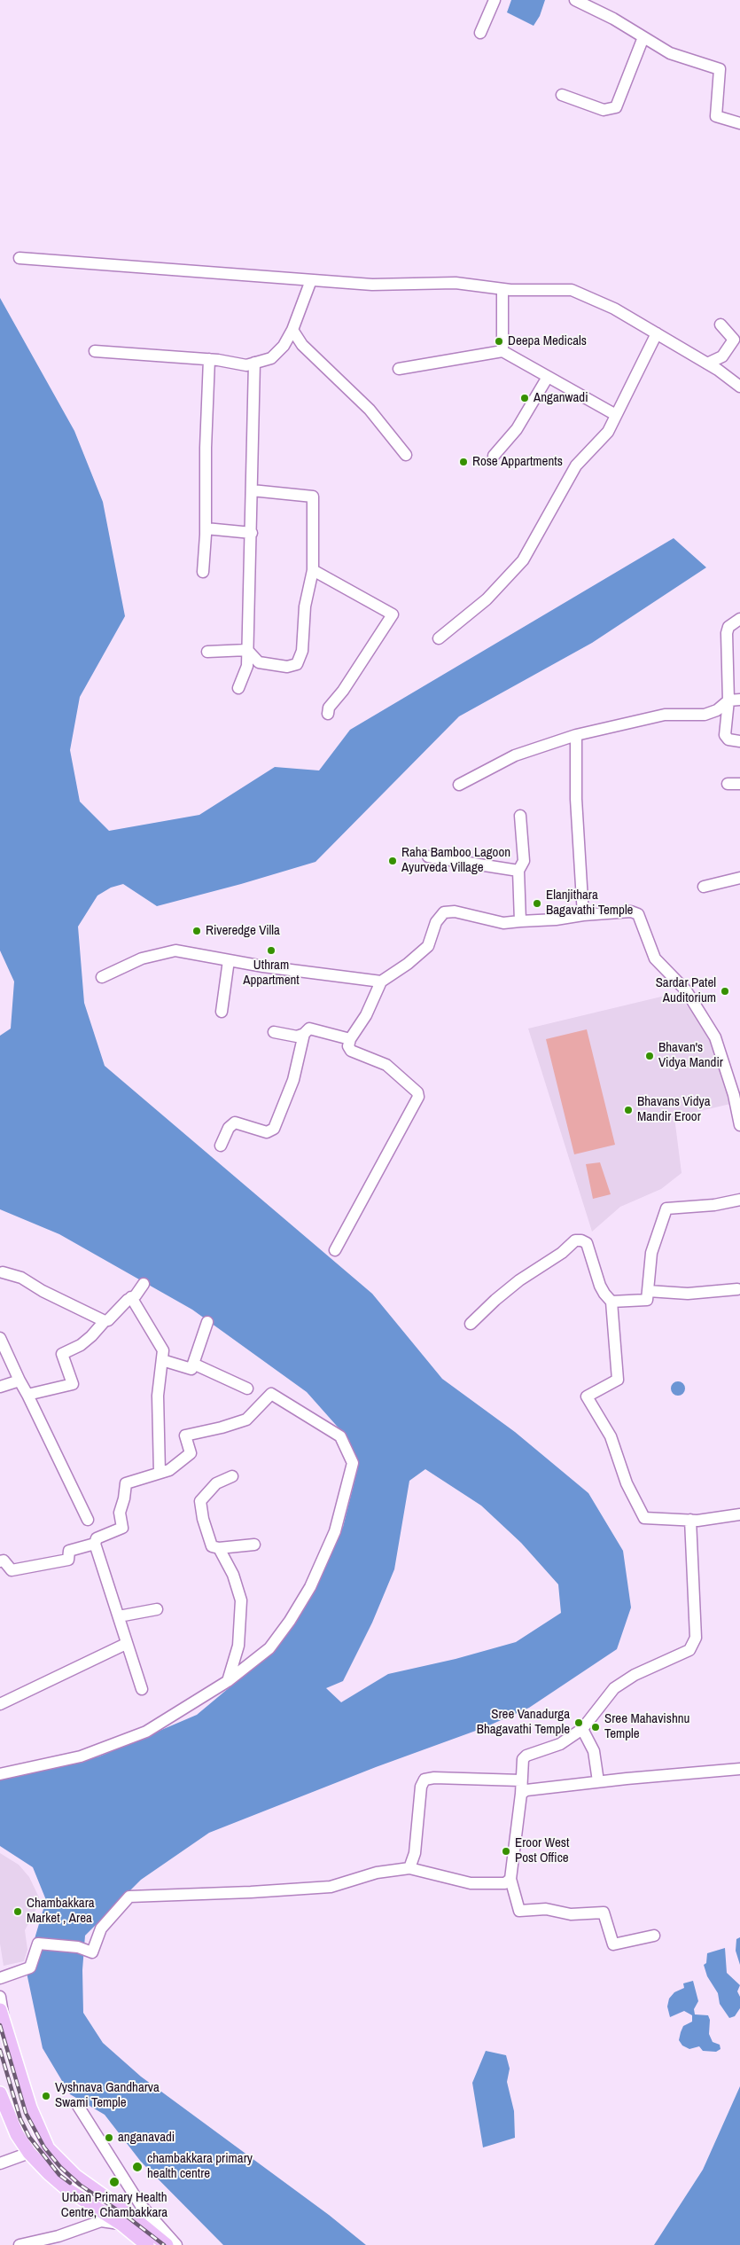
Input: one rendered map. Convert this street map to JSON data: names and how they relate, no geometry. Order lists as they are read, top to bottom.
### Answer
{
  "places": [
    "Deepa Medicals",
    "Anganwadi",
    "Rose Appartments",
    "Raha Bamboo Lagoon Ayurveda Village",
    "Elanjithara Bagavathi Temple",
    "Riveredge Villa",
    "Uthram Appartment",
    "Sardar Patel Auditorium",
    "Bhavan's Vidya Mandir",
    "Bhavans Vidya Mandir Eroor",
    "Sree Vanadurga Bhagavathi Temple",
    "Sree Mahavishnu Temple",
    "Eroor West Post Office",
    "Chambakkara Market , Area",
    "Vyshnava Gandharva Swami Temple",
    "anganavadi",
    "chambakkara primary health centre",
    "Urban Primary Health Centre, Chambakkara"
  ]
}
